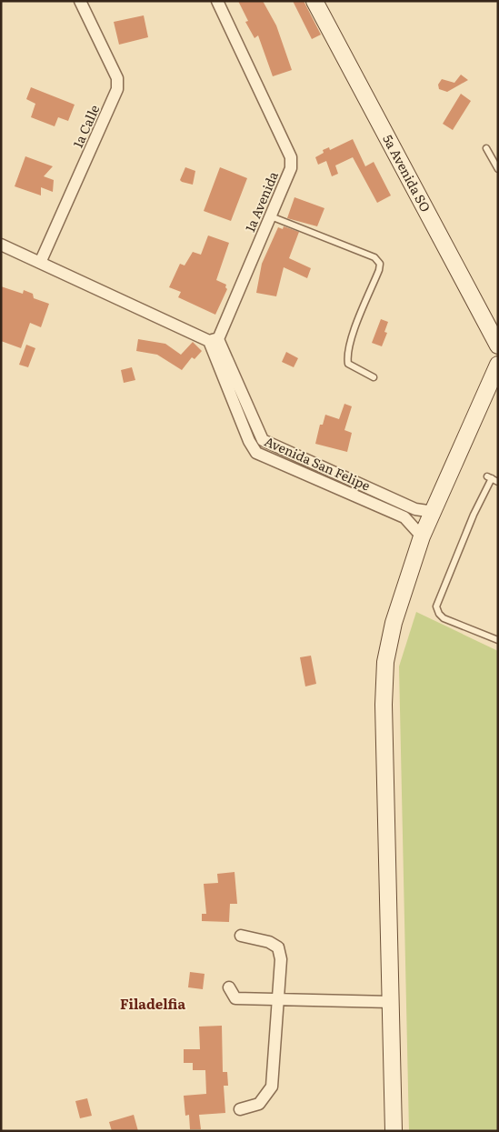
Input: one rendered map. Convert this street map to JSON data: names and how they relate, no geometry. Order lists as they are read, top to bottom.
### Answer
{
  "streets": {
    "street": [
      "1a Calle",
      "5a Avenida SO",
      "1a Avenida",
      "Avenida San Felipe"
    ]
  },
  "crossings": [
    ["1a Avenida", "Avenida San Felipe"]
  ],
  "districts": ["Filadelfia"]
}
